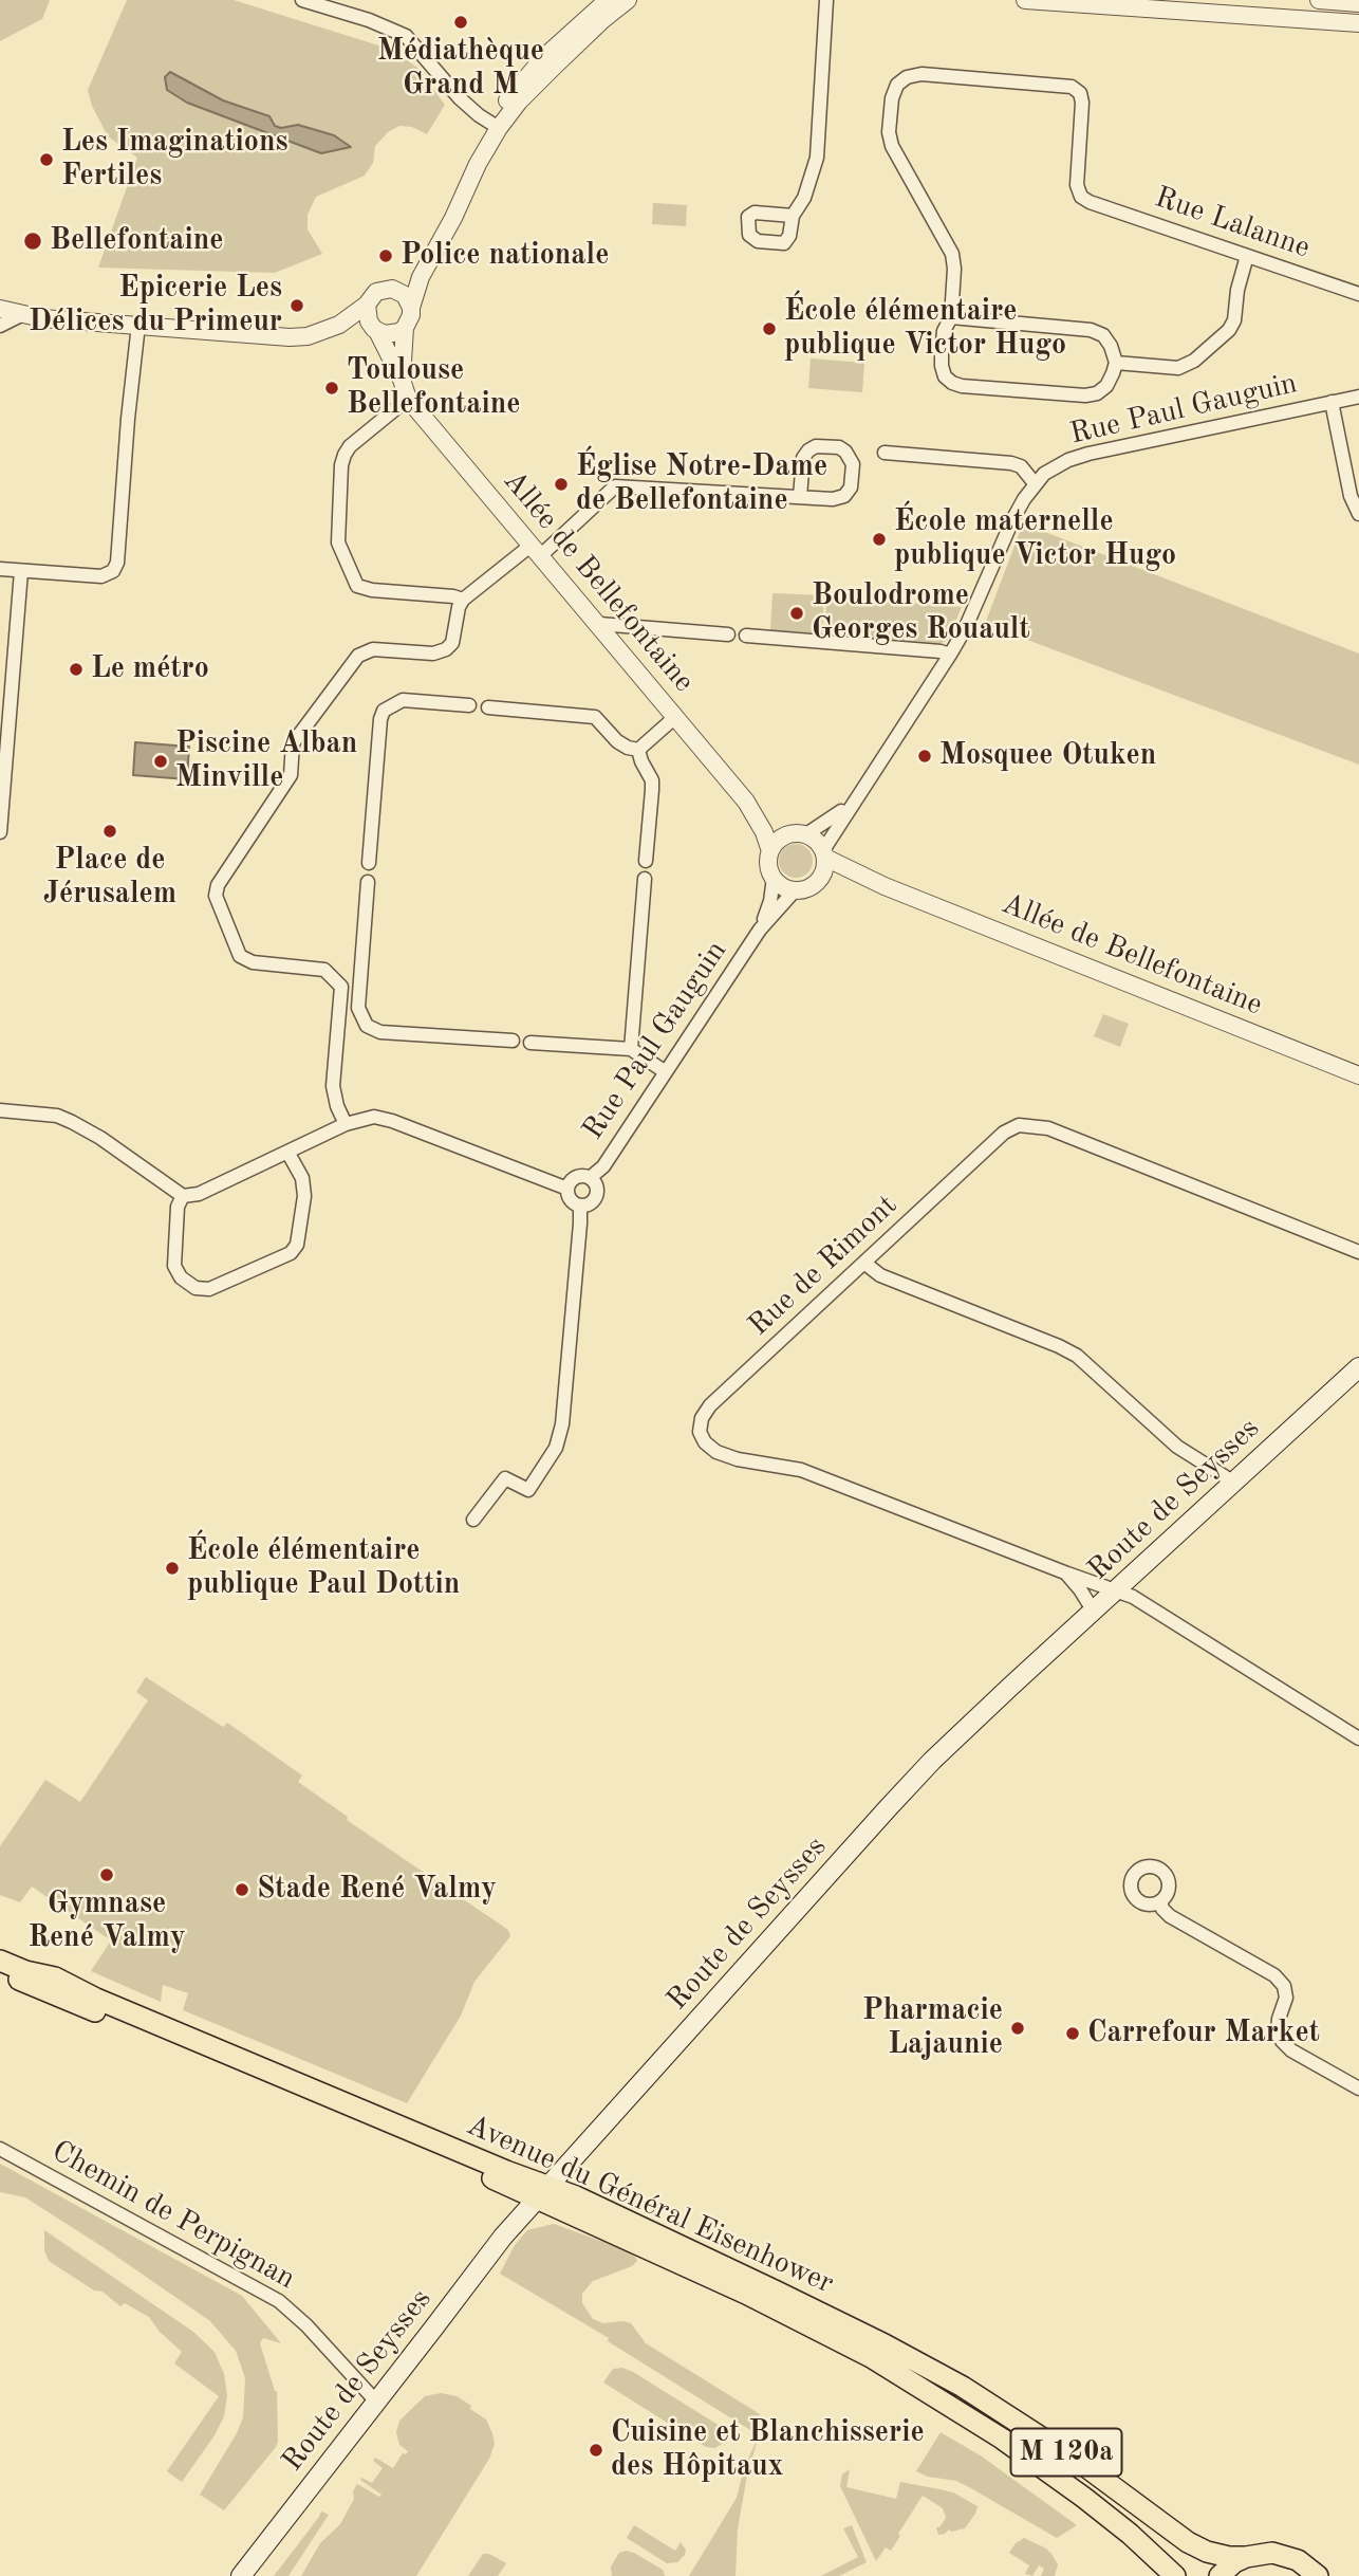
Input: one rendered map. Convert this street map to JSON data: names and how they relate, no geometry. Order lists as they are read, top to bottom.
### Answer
{
  "streets": {
    "main road": ["Route de Seysses", "Avenue du Général Eisenhower", "M 120a"],
    "street": [
      "Rue Lalanne",
      "Rue Paul Gauguin",
      "Allée de Bellefontaine",
      "Rue de Rimont",
      "Chemin de Perpignan"
    ]
  },
  "crossings": [
    ["Rue Paul Gauguin", "Allée de Bellefontaine"],
    ["Rue de Rimont", "Route de Seysses"],
    ["Route de Seysses", "Avenue du Général Eisenhower"],
    ["Route de Seysses", "Chemin de Perpignan"]
  ],
  "places": [
    "Médiathèque Grand M",
    "Les Imaginations Fertiles",
    "Bellefontaine",
    "Police nationale",
    "Epicerie Les Délices du Primeur",
    "École élémentaire publique Victor Hugo",
    "Toulouse Bellefontaine",
    "Église Notre-Dame de Bellefontaine",
    "École maternelle publique Victor Hugo",
    "Boulodrome Georges Rouault",
    "Le métro",
    "Mosquee Otuken",
    "Piscine Alban Minville",
    "Place de Jérusalem",
    "École élémentaire publique Paul Dottin",
    "Gymnase René Valmy",
    "Stade René Valmy",
    "Pharmacie Lajaunie",
    "Carrefour Market",
    "Cuisine et Blanchisserie des Hôpitaux"
  ]
}
